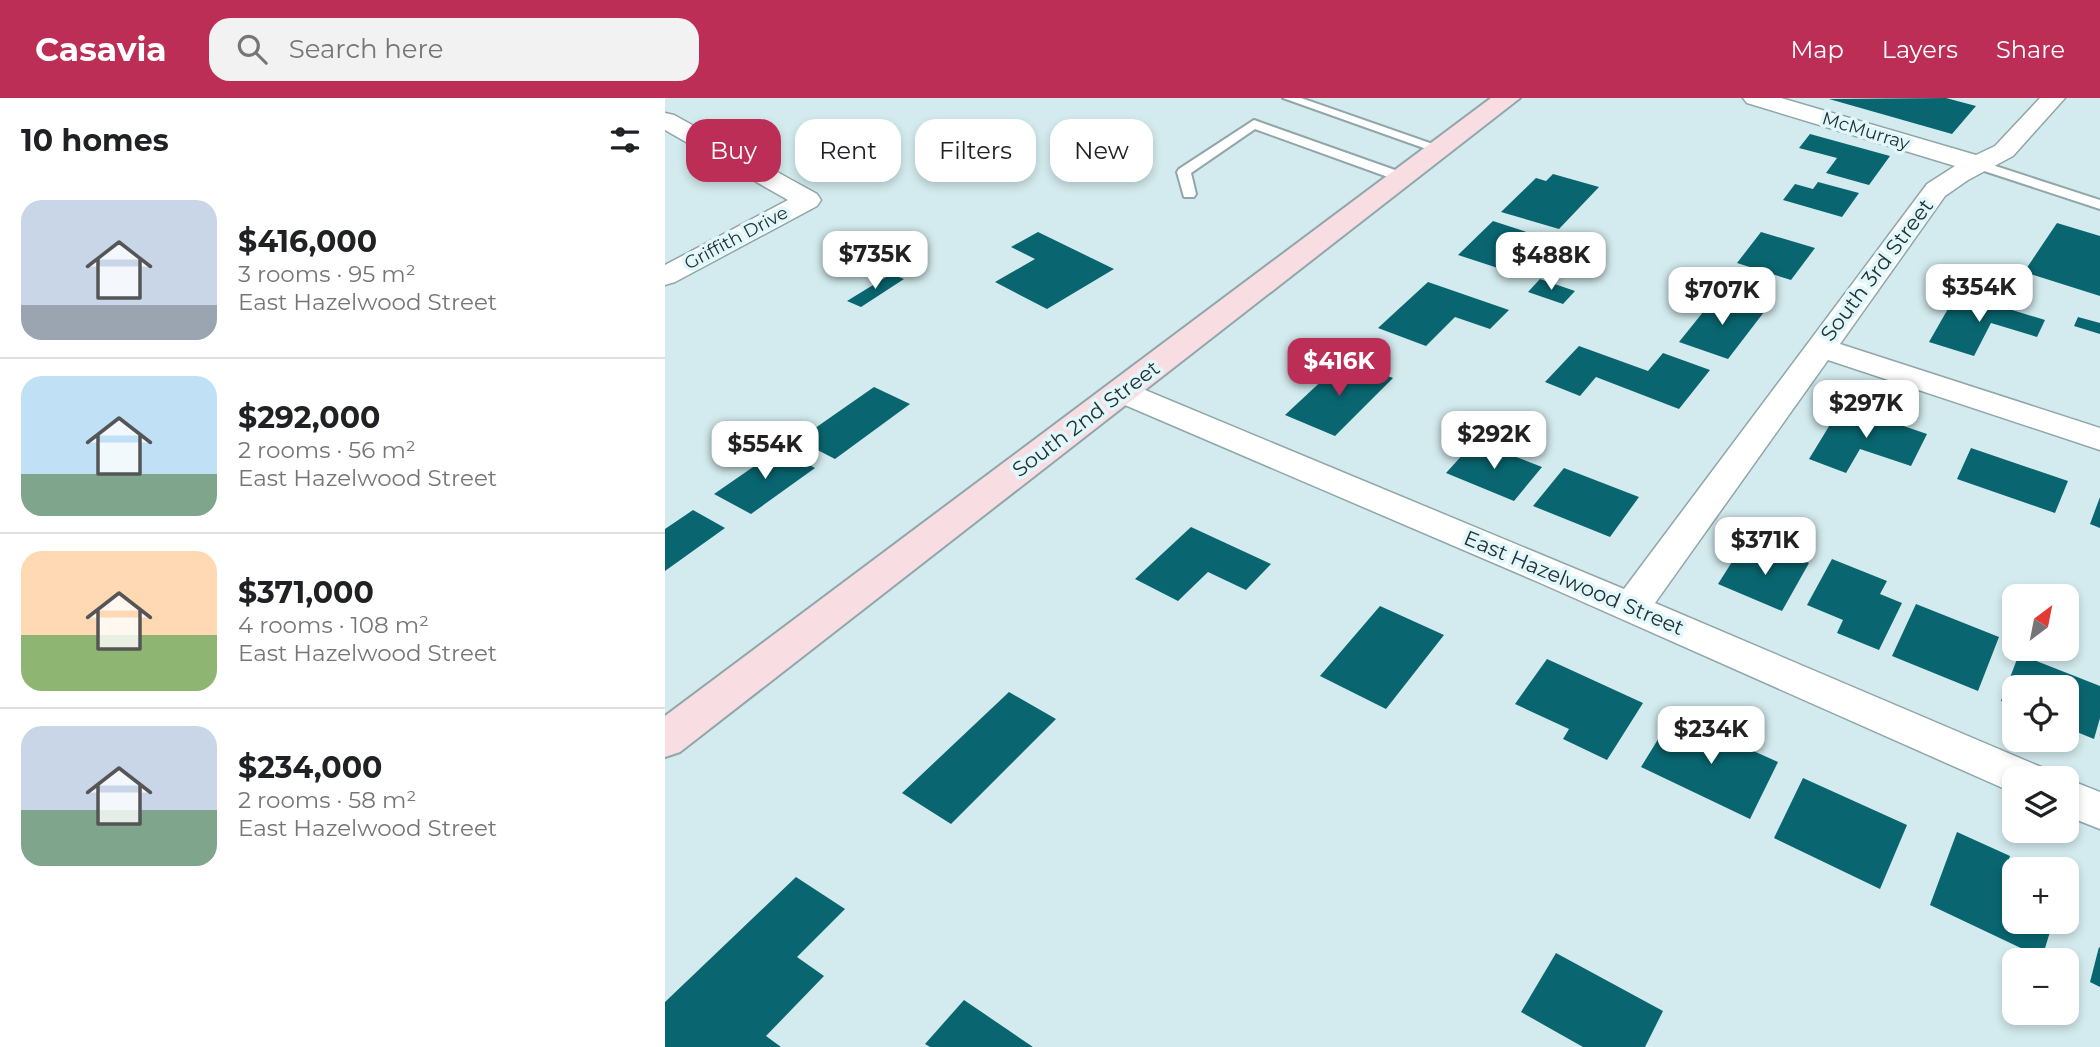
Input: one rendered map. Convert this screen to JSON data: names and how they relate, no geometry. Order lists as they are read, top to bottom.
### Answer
{
  "streets": {
    "main road": ["South 2nd Street"],
    "street": [
      "McMurray",
      "Griffith Drive",
      "South 3rd Street",
      "East Hazelwood Street"
    ]
  },
  "crossings": [
    ["McMurray", "South 3rd Street"],
    ["South 3rd Street", "East Hazelwood Street"],
    ["South 2nd Street", "East Hazelwood Street"]
  ],
  "north": "top right",
  "page": {
    "header": "Casavia",
    "search": "Search here",
    "nav": ["Map", "Layers", "Share"],
    "heading": "10 homes",
    "chip": [
      "Buy",
      "Rent",
      "Filters",
      "New"
    ],
    "list": [
      {
        "name": "$416,000",
        "note": "3 rooms · 95 m² · East Hazelwood Street"
      },
      {
        "name": "$292,000",
        "note": "2 rooms · 56 m² · East Hazelwood Street"
      },
      {
        "name": "$371,000",
        "note": "4 rooms · 108 m² · East Hazelwood Street"
      },
      {
        "name": "$234,000",
        "note": "2 rooms · 58 m² · East Hazelwood Street"
      }
    ],
    "price": [
      "$735K",
      "$488K",
      "$354K",
      "$707K",
      "$416K",
      "$297K",
      "$292K",
      "$554K",
      "$371K",
      "$234K"
    ],
    "map_buttons": ["+", "−"]
  }
}
